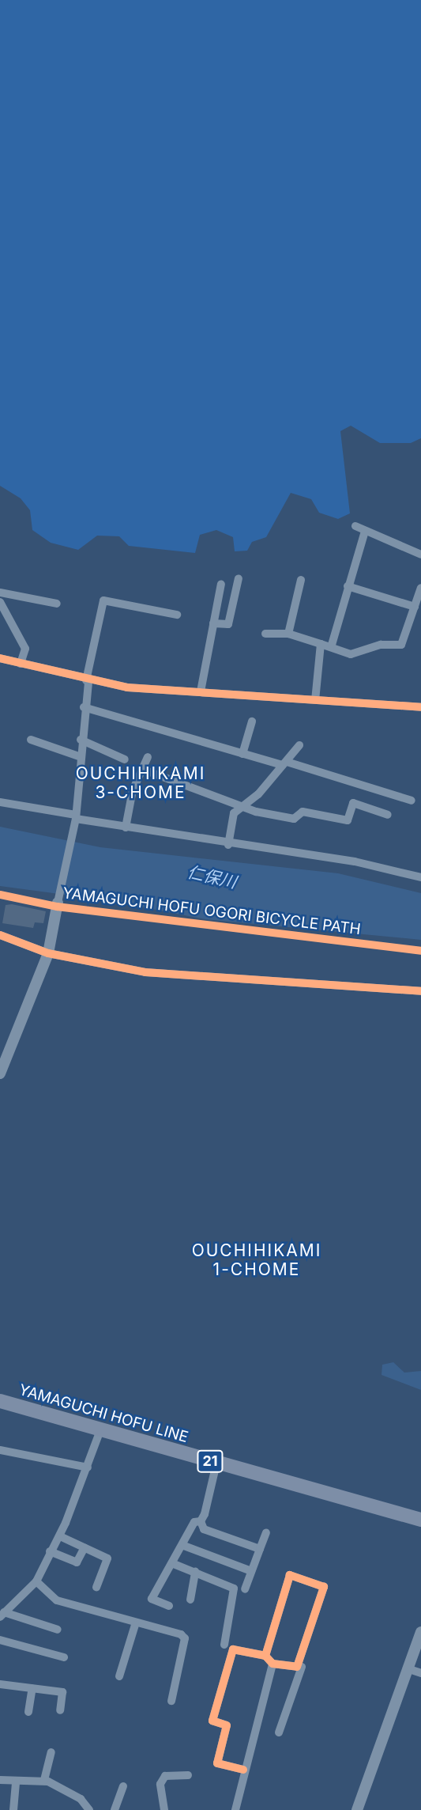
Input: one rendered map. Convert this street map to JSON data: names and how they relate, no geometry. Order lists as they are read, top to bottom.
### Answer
{
  "streets": {
    "main road": ["YAMAGUCHI HOFU LINE", "21"],
    "cycle path": ["YAMAGUCHI HOFU OGORI BICYCLE PATH"]
  },
  "districts": ["OUCHIHIKAMI 3-CHOME", "OUCHIHIKAMI 1-CHOME"],
  "water": ["仁保川"]
}
